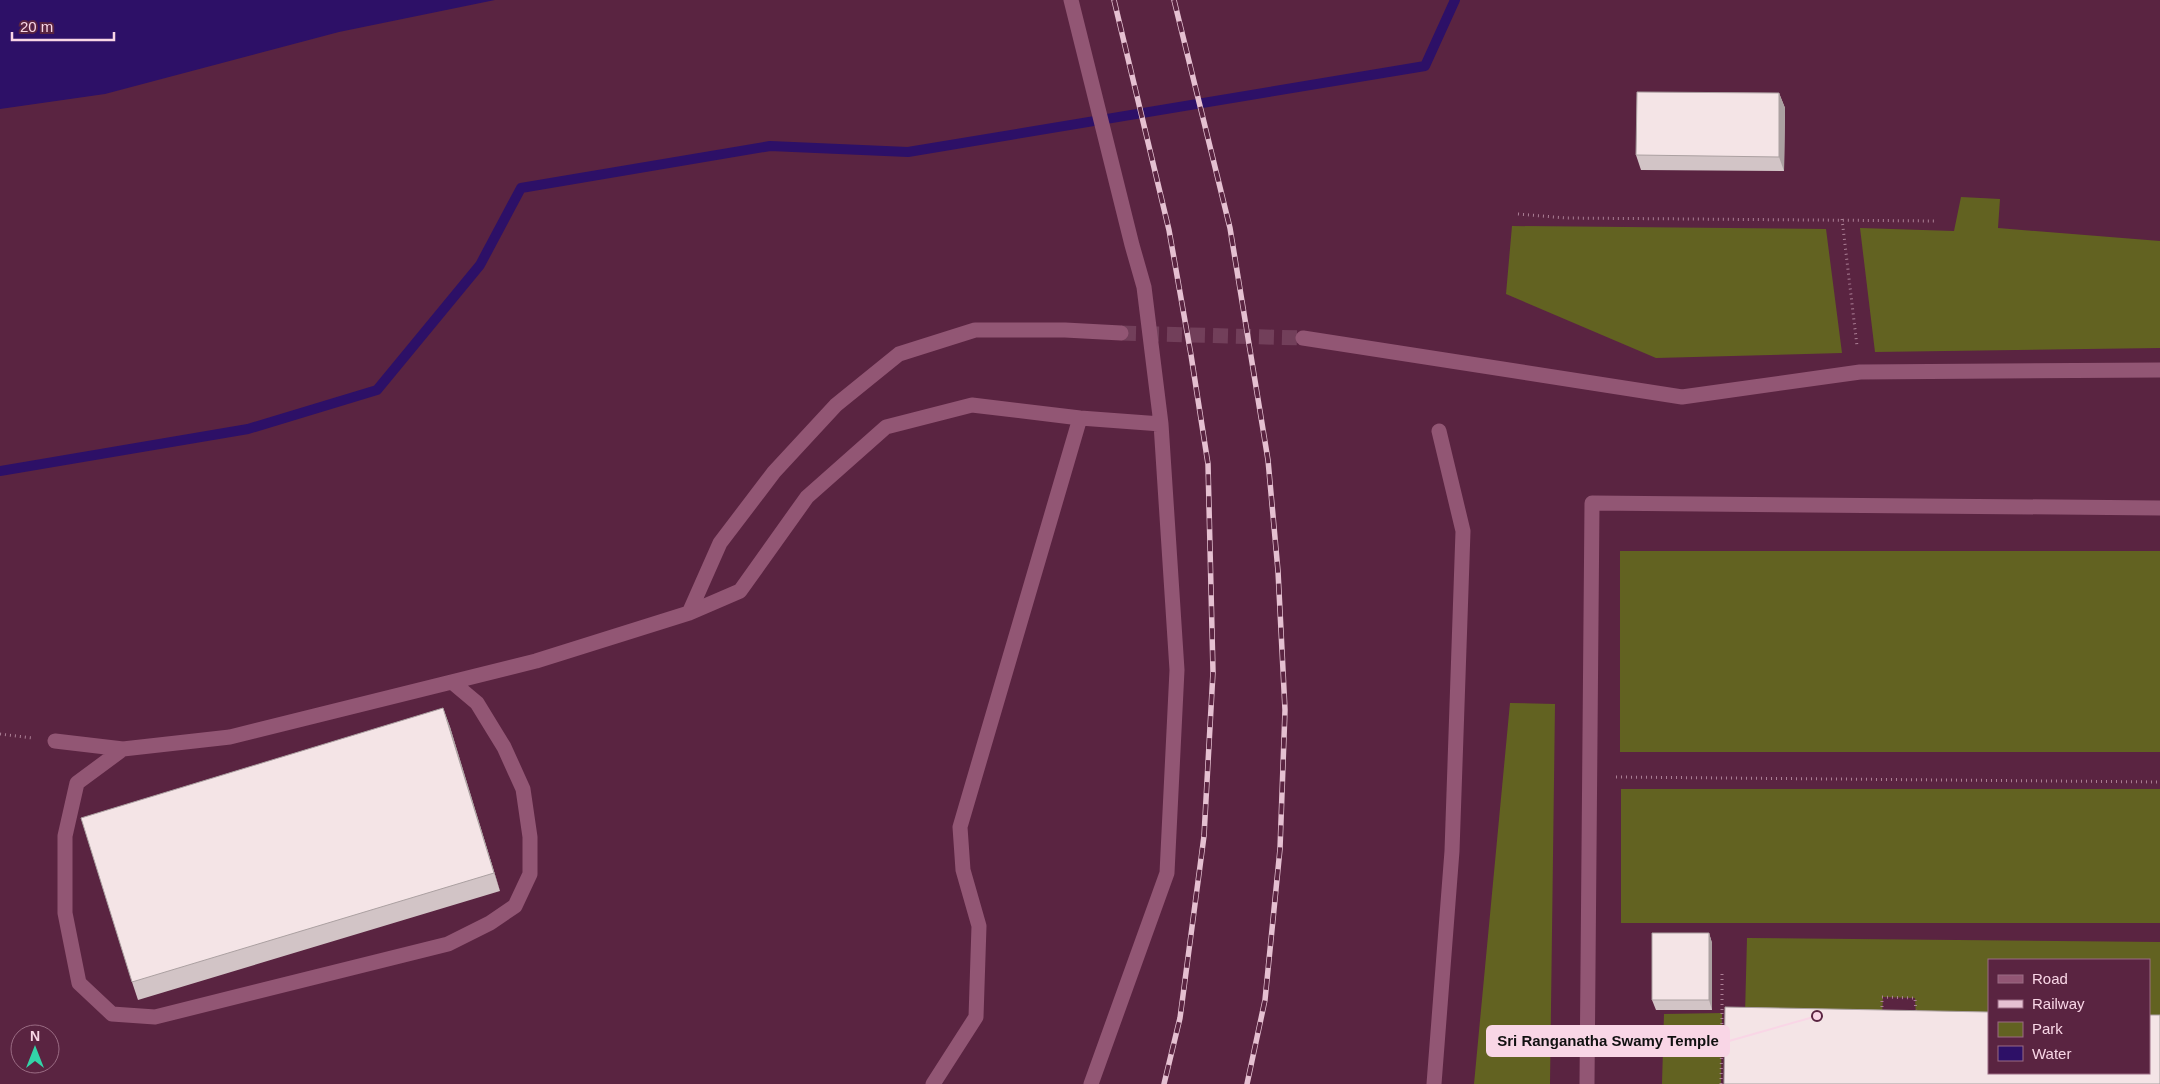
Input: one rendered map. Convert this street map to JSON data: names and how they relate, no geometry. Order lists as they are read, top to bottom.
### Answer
{
  "places": ["Sri Ranganatha Swamy Temple"],
  "legend": [
    "Road",
    "Railway",
    "Park",
    "Water"
  ],
  "scale_bar": "20 m",
  "north": "top"
}
